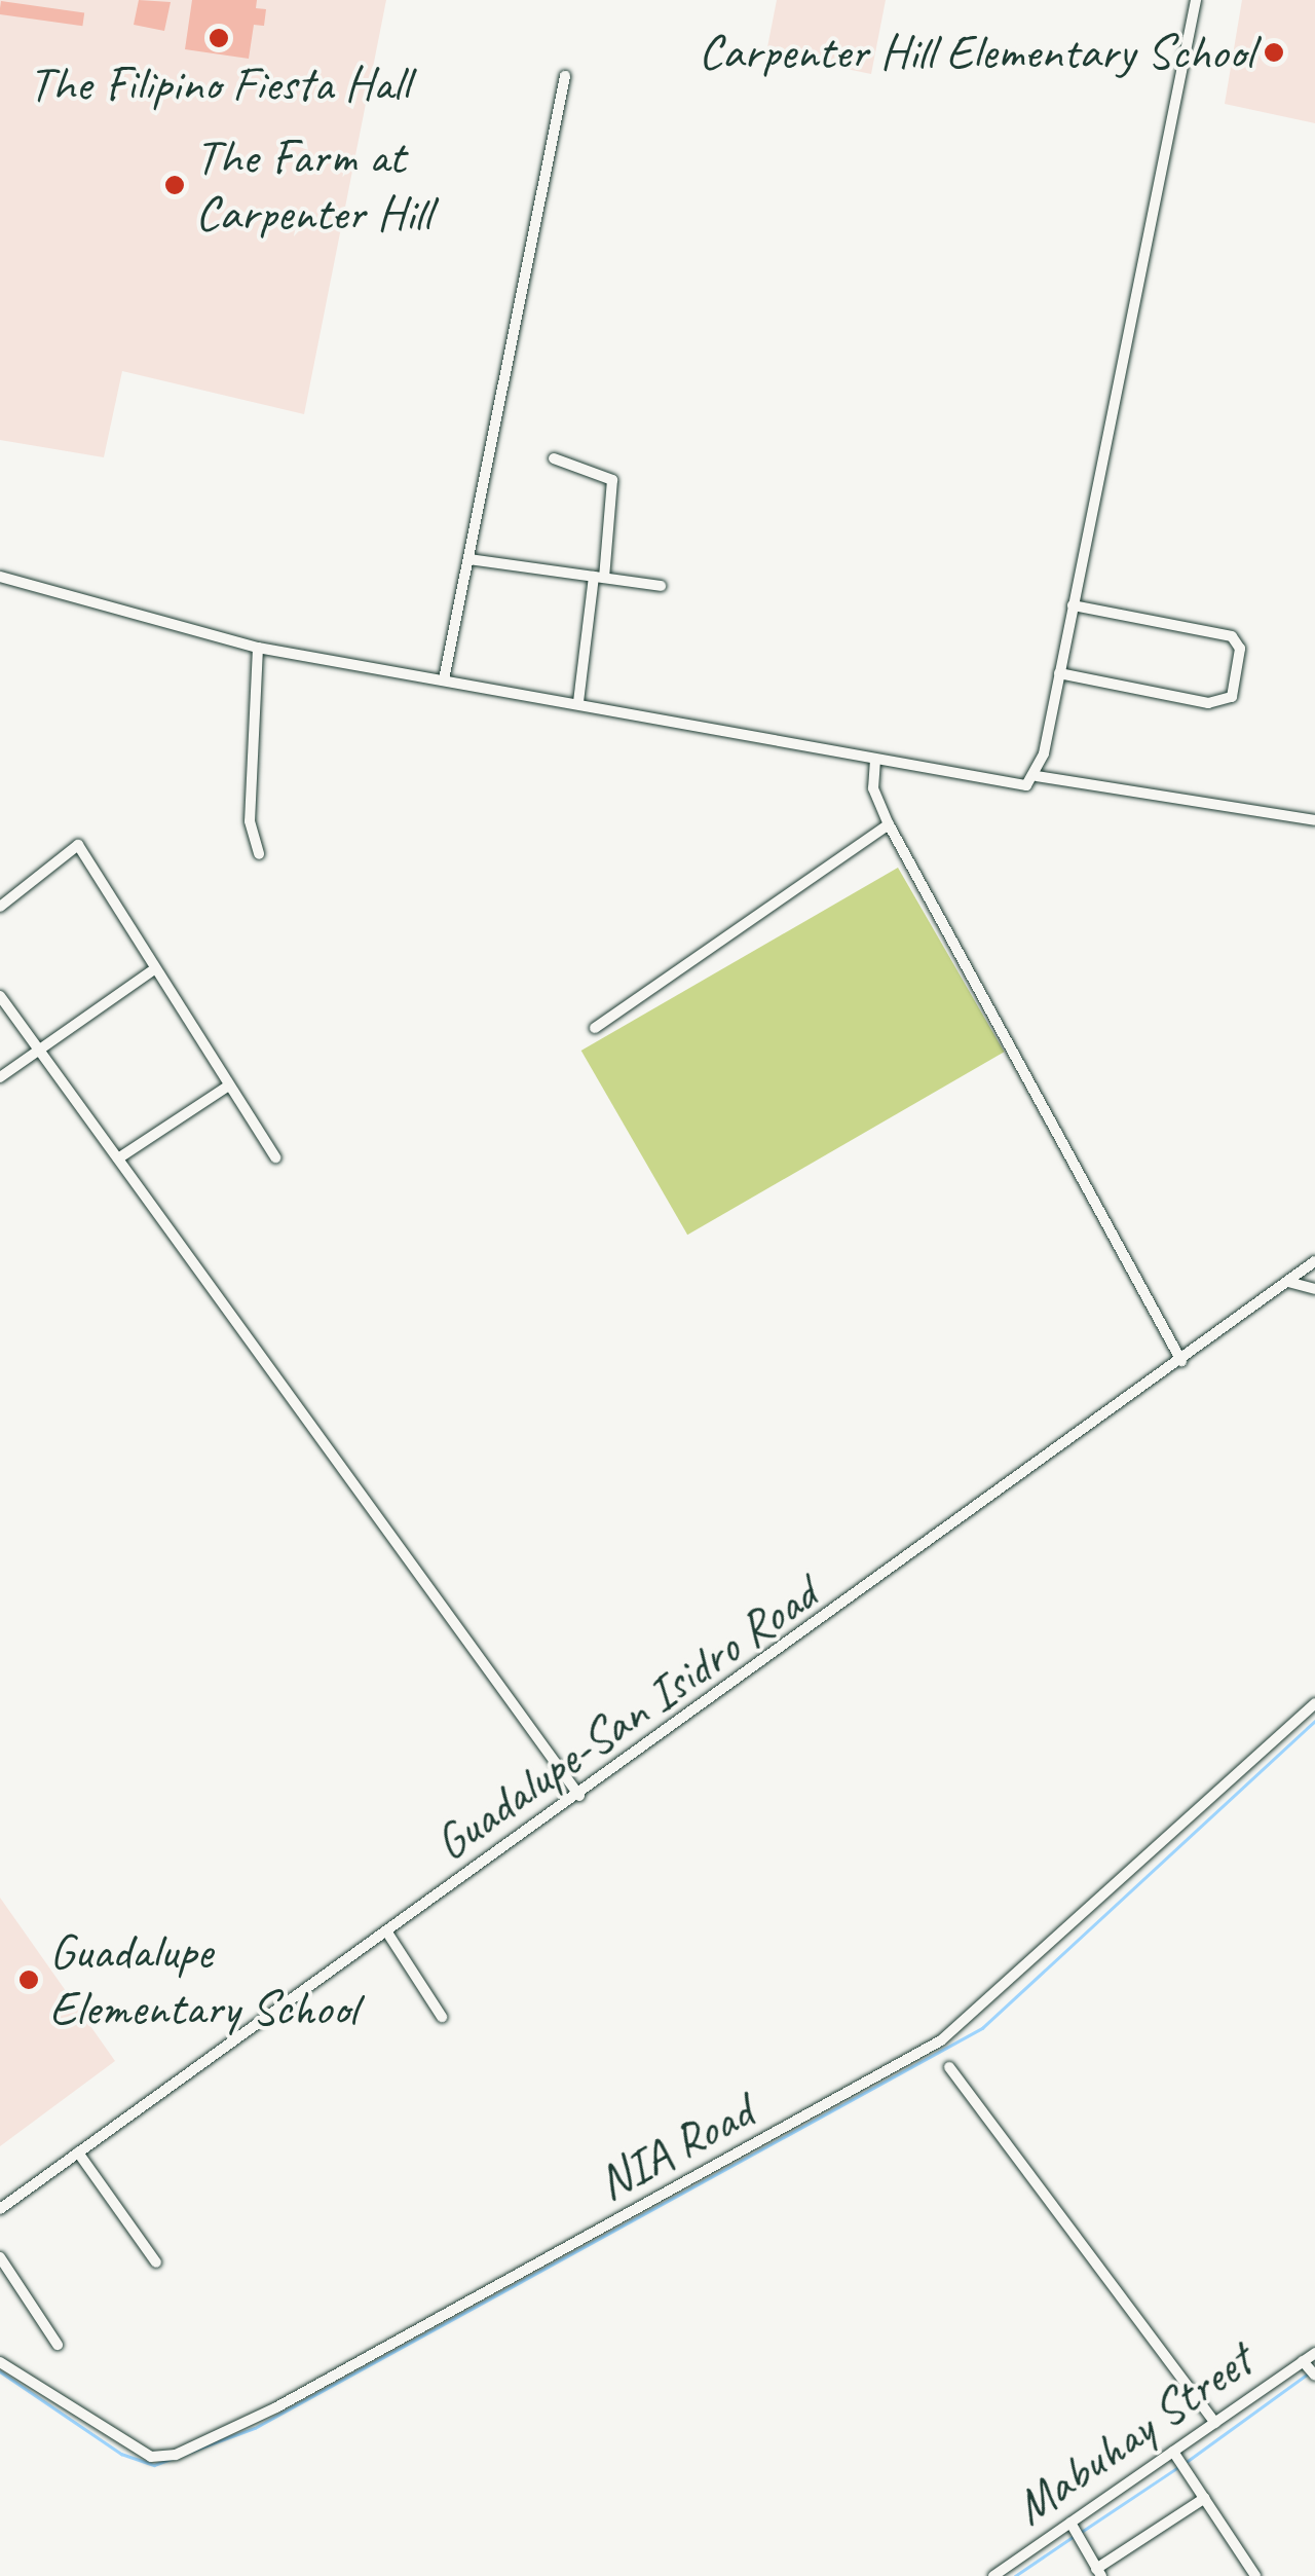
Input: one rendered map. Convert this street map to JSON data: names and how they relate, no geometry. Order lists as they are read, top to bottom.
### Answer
{
  "streets": {
    "street": ["Guadalupe-San Isidro Road", "NIA Road", "Mabuhay Street"]
  },
  "places": [
    "The Filipino Fiesta Hall",
    "Carpenter Hill Elementary School",
    "The Farm at Carpenter Hill",
    "Guadalupe Elementary School"
  ]
}
